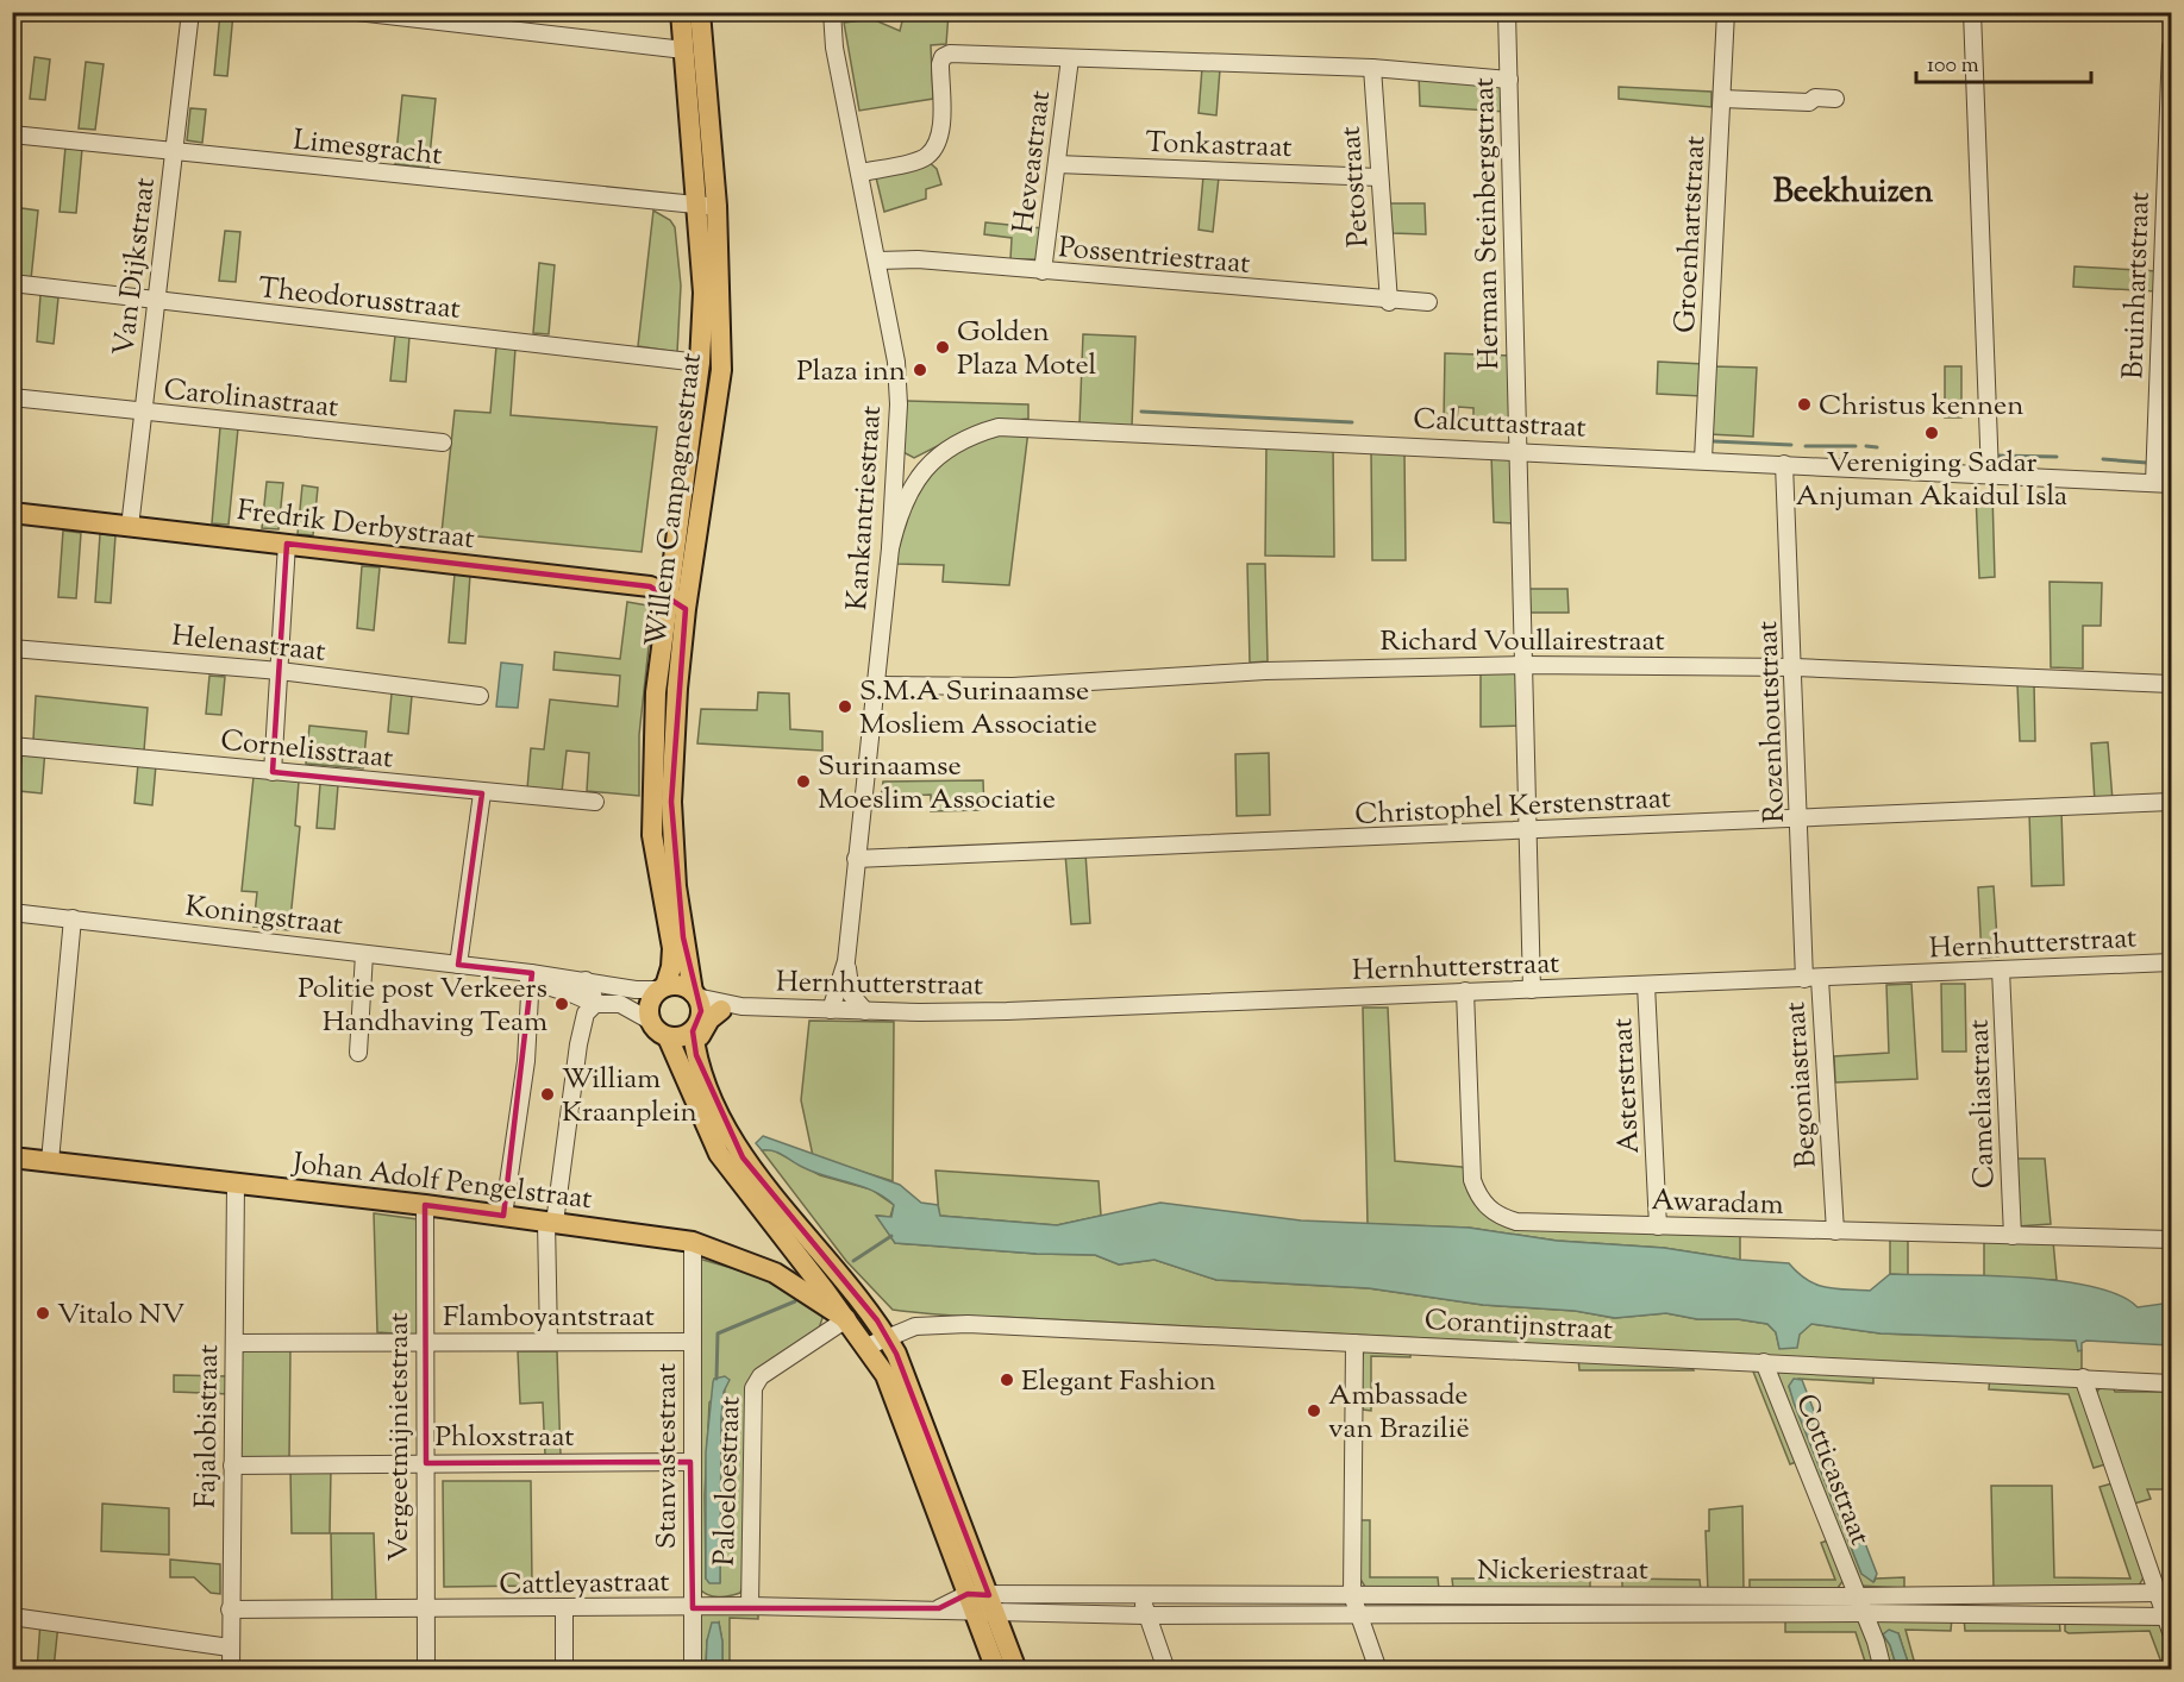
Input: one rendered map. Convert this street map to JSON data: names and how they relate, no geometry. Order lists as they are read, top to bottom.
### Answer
{
  "streets": {
    "main road": ["Willem Campagnestraat", "Fredrik Derbystraat", "Johan Adolf Pengelstraat"],
    "street": [
      "Tonkastraat",
      "Limesgracht",
      "Heveastraat",
      "Petostraat",
      "Herman Steinbergstraat",
      "Groenhartstraat",
      "Possentriestraat",
      "Van Dijkstraat",
      "Bruinhartstraat",
      "Theodorusstraat",
      "Carolinastraat",
      "Calcuttastraat",
      "Kankantriestraat",
      "Richard Voullairestraat",
      "Helenastraat",
      "Rozenhoutstraat",
      "Cornelisstraat",
      "Christophel Kerstenstraat",
      "Koningstraat",
      "Hernhutterstraat",
      "Begoniastraat",
      "Asterstraat",
      "Cameliastraat",
      "Awaradam",
      "Flamboyantstraat",
      "Corantijnstraat",
      "Fajalobistraat",
      "Phloxstraat",
      "Vergeetmijnietstraat",
      "Stanvastestraat",
      "Cotticastraat",
      "Paloeloestraat",
      "Nickeriestraat",
      "Cattleyastraat"
    ]
  },
  "crossings": [
    ["Tonkastraat", "Heveastraat"],
    ["Tonkastraat", "Petostraat"],
    ["Limesgracht", "Van Dijkstraat"],
    ["Limesgracht", "Willem Campagnestraat"],
    ["Heveastraat", "Possentriestraat"],
    ["Petostraat", "Possentriestraat"],
    ["Herman Steinbergstraat", "Calcuttastraat"],
    ["Herman Steinbergstraat", "Richard Voullairestraat"],
    ["Herman Steinbergstraat", "Christophel Kerstenstraat"],
    ["Herman Steinbergstraat", "Hernhutterstraat"],
    ["Groenhartstraat", "Calcuttastraat"],
    ["Possentriestraat", "Kankantriestraat"],
    ["Van Dijkstraat", "Theodorusstraat"],
    ["Van Dijkstraat", "Carolinastraat"],
    ["Van Dijkstraat", "Fredrik Derbystraat"],
    ["Bruinhartstraat", "Calcuttastraat"],
    ["Theodorusstraat", "Willem Campagnestraat"],
    ["Calcuttastraat", "Kankantriestraat"],
    ["Calcuttastraat", "Rozenhoutstraat"],
    ["Willem Campagnestraat", "Fredrik Derbystraat"],
    ["Willem Campagnestraat", "Koningstraat"],
    ["Willem Campagnestraat", "Hernhutterstraat"],
    ["Kankantriestraat", "Richard Voullairestraat"],
    ["Kankantriestraat", "Christophel Kerstenstraat"],
    ["Kankantriestraat", "Hernhutterstraat"],
    ["Richard Voullairestraat", "Rozenhoutstraat"],
    ["Rozenhoutstraat", "Christophel Kerstenstraat"],
    ["Rozenhoutstraat", "Hernhutterstraat"],
    ["Rozenhoutstraat", "Begoniastraat"],
    ["Koningstraat", "Hernhutterstraat"],
    ["Hernhutterstraat", "Begoniastraat"],
    ["Hernhutterstraat", "Asterstraat"],
    ["Hernhutterstraat", "Cameliastraat"],
    ["Hernhutterstraat", "Awaradam"],
    ["Begoniastraat", "Awaradam"],
    ["Asterstraat", "Awaradam"],
    ["Cameliastraat", "Awaradam"],
    ["Johan Adolf Pengelstraat", "Fajalobistraat"],
    ["Johan Adolf Pengelstraat", "Vergeetmijnietstraat"],
    ["Johan Adolf Pengelstraat", "Stanvastestraat"],
    ["Johan Adolf Pengelstraat", "Paloeloestraat"],
    ["Flamboyantstraat", "Fajalobistraat"],
    ["Flamboyantstraat", "Vergeetmijnietstraat"],
    ["Flamboyantstraat", "Stanvastestraat"],
    ["Corantijnstraat", "Cotticastraat"],
    ["Fajalobistraat", "Phloxstraat"],
    ["Fajalobistraat", "Cattleyastraat"],
    ["Phloxstraat", "Vergeetmijnietstraat"],
    ["Phloxstraat", "Stanvastestraat"],
    ["Vergeetmijnietstraat", "Cattleyastraat"],
    ["Stanvastestraat", "Cattleyastraat"],
    ["Cotticastraat", "Nickeriestraat"],
    ["Paloeloestraat", "Cattleyastraat"],
    ["Nickeriestraat", "Cattleyastraat"]
  ],
  "districts": ["Beekhuizen"],
  "places": [
    "Golden Plaza Motel",
    "Plaza inn",
    "Christus kennen",
    "Vereniging Sadar Anjuman Akaidul Isla",
    "S.M.A Surinaamse Mosliem Associatie",
    "Surinaamse Moeslim Associatie",
    "Politie post Verkeers Handhaving Team",
    "William Kraanplein",
    "Vitalo NV",
    "Elegant Fashion",
    "Ambassade van Brazilië"
  ],
  "scale_bar": "100 m"
}
